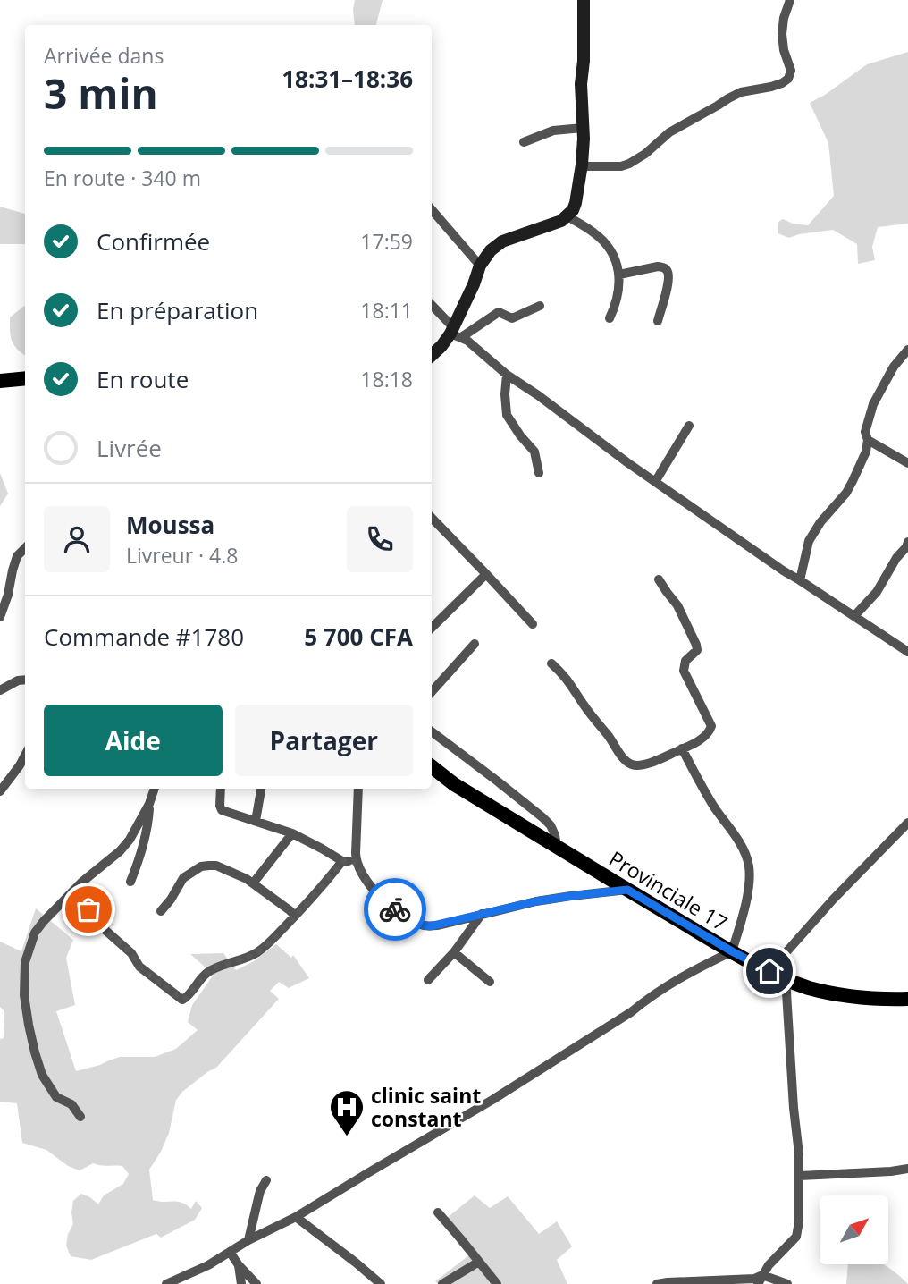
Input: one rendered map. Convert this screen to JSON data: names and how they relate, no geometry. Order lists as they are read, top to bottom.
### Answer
{
  "streets": {
    "main road": ["Provinciale 17"]
  },
  "places": {
    "hospital": ["clinic saint constant"]
  },
  "north": "top right",
  "page": {
    "heading": ["3 min", "Arrivée dans", "18:31–18:36"],
    "panel": [
      "Moussa",
      "Livreur · 4.8",
      "Commande #1780",
      "5 700 CFA"
    ],
    "bar": "En route · 340 m",
    "list": [
      ["Confirmée", "17:59"],
      ["En préparation", "18:11"],
      ["En route", "18:18"],
      "Livrée"
    ],
    "buttons": ["Aide", "Partager"]
  }
}
